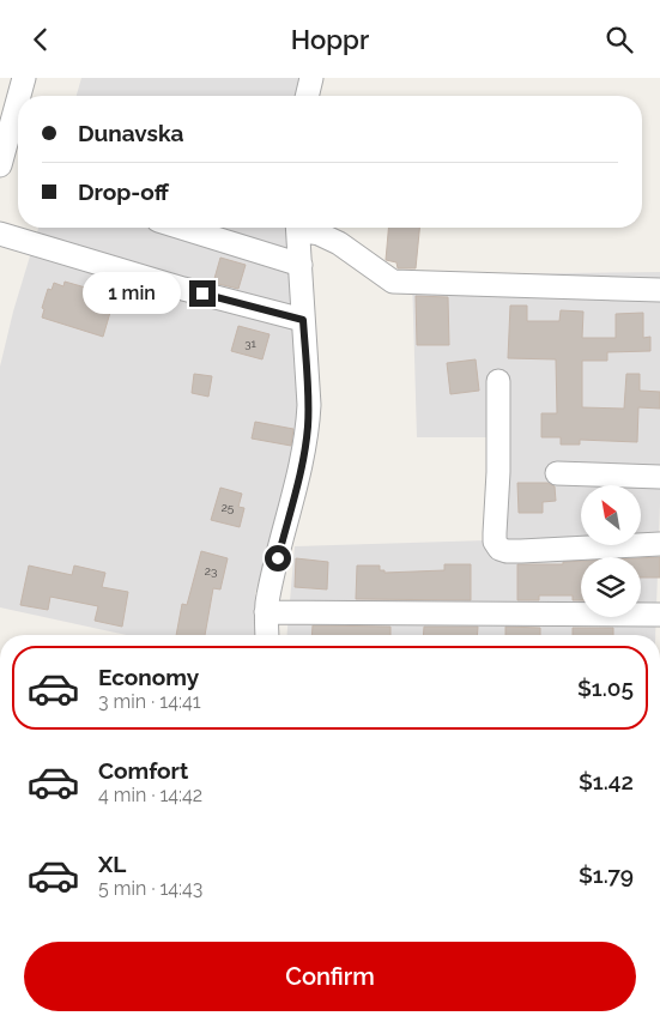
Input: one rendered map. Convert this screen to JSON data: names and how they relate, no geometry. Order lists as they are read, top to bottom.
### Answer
{
  "house_numbers": ["31", "25", "23"],
  "north": "top left",
  "page": {
    "header": "Hoppr",
    "banner": ["Dunavska", "Drop-off"],
    "bubble": "1 min",
    "list": [
      {
        "name": "Economy",
        "note": "3 min · 14:41",
        "value": "$1.05"
      },
      {
        "name": "Comfort",
        "note": "4 min · 14:42",
        "value": "$1.42"
      },
      {
        "name": "XL",
        "note": "5 min · 14:43",
        "value": "$1.79"
      }
    ],
    "buttons": "Confirm"
  }
}
